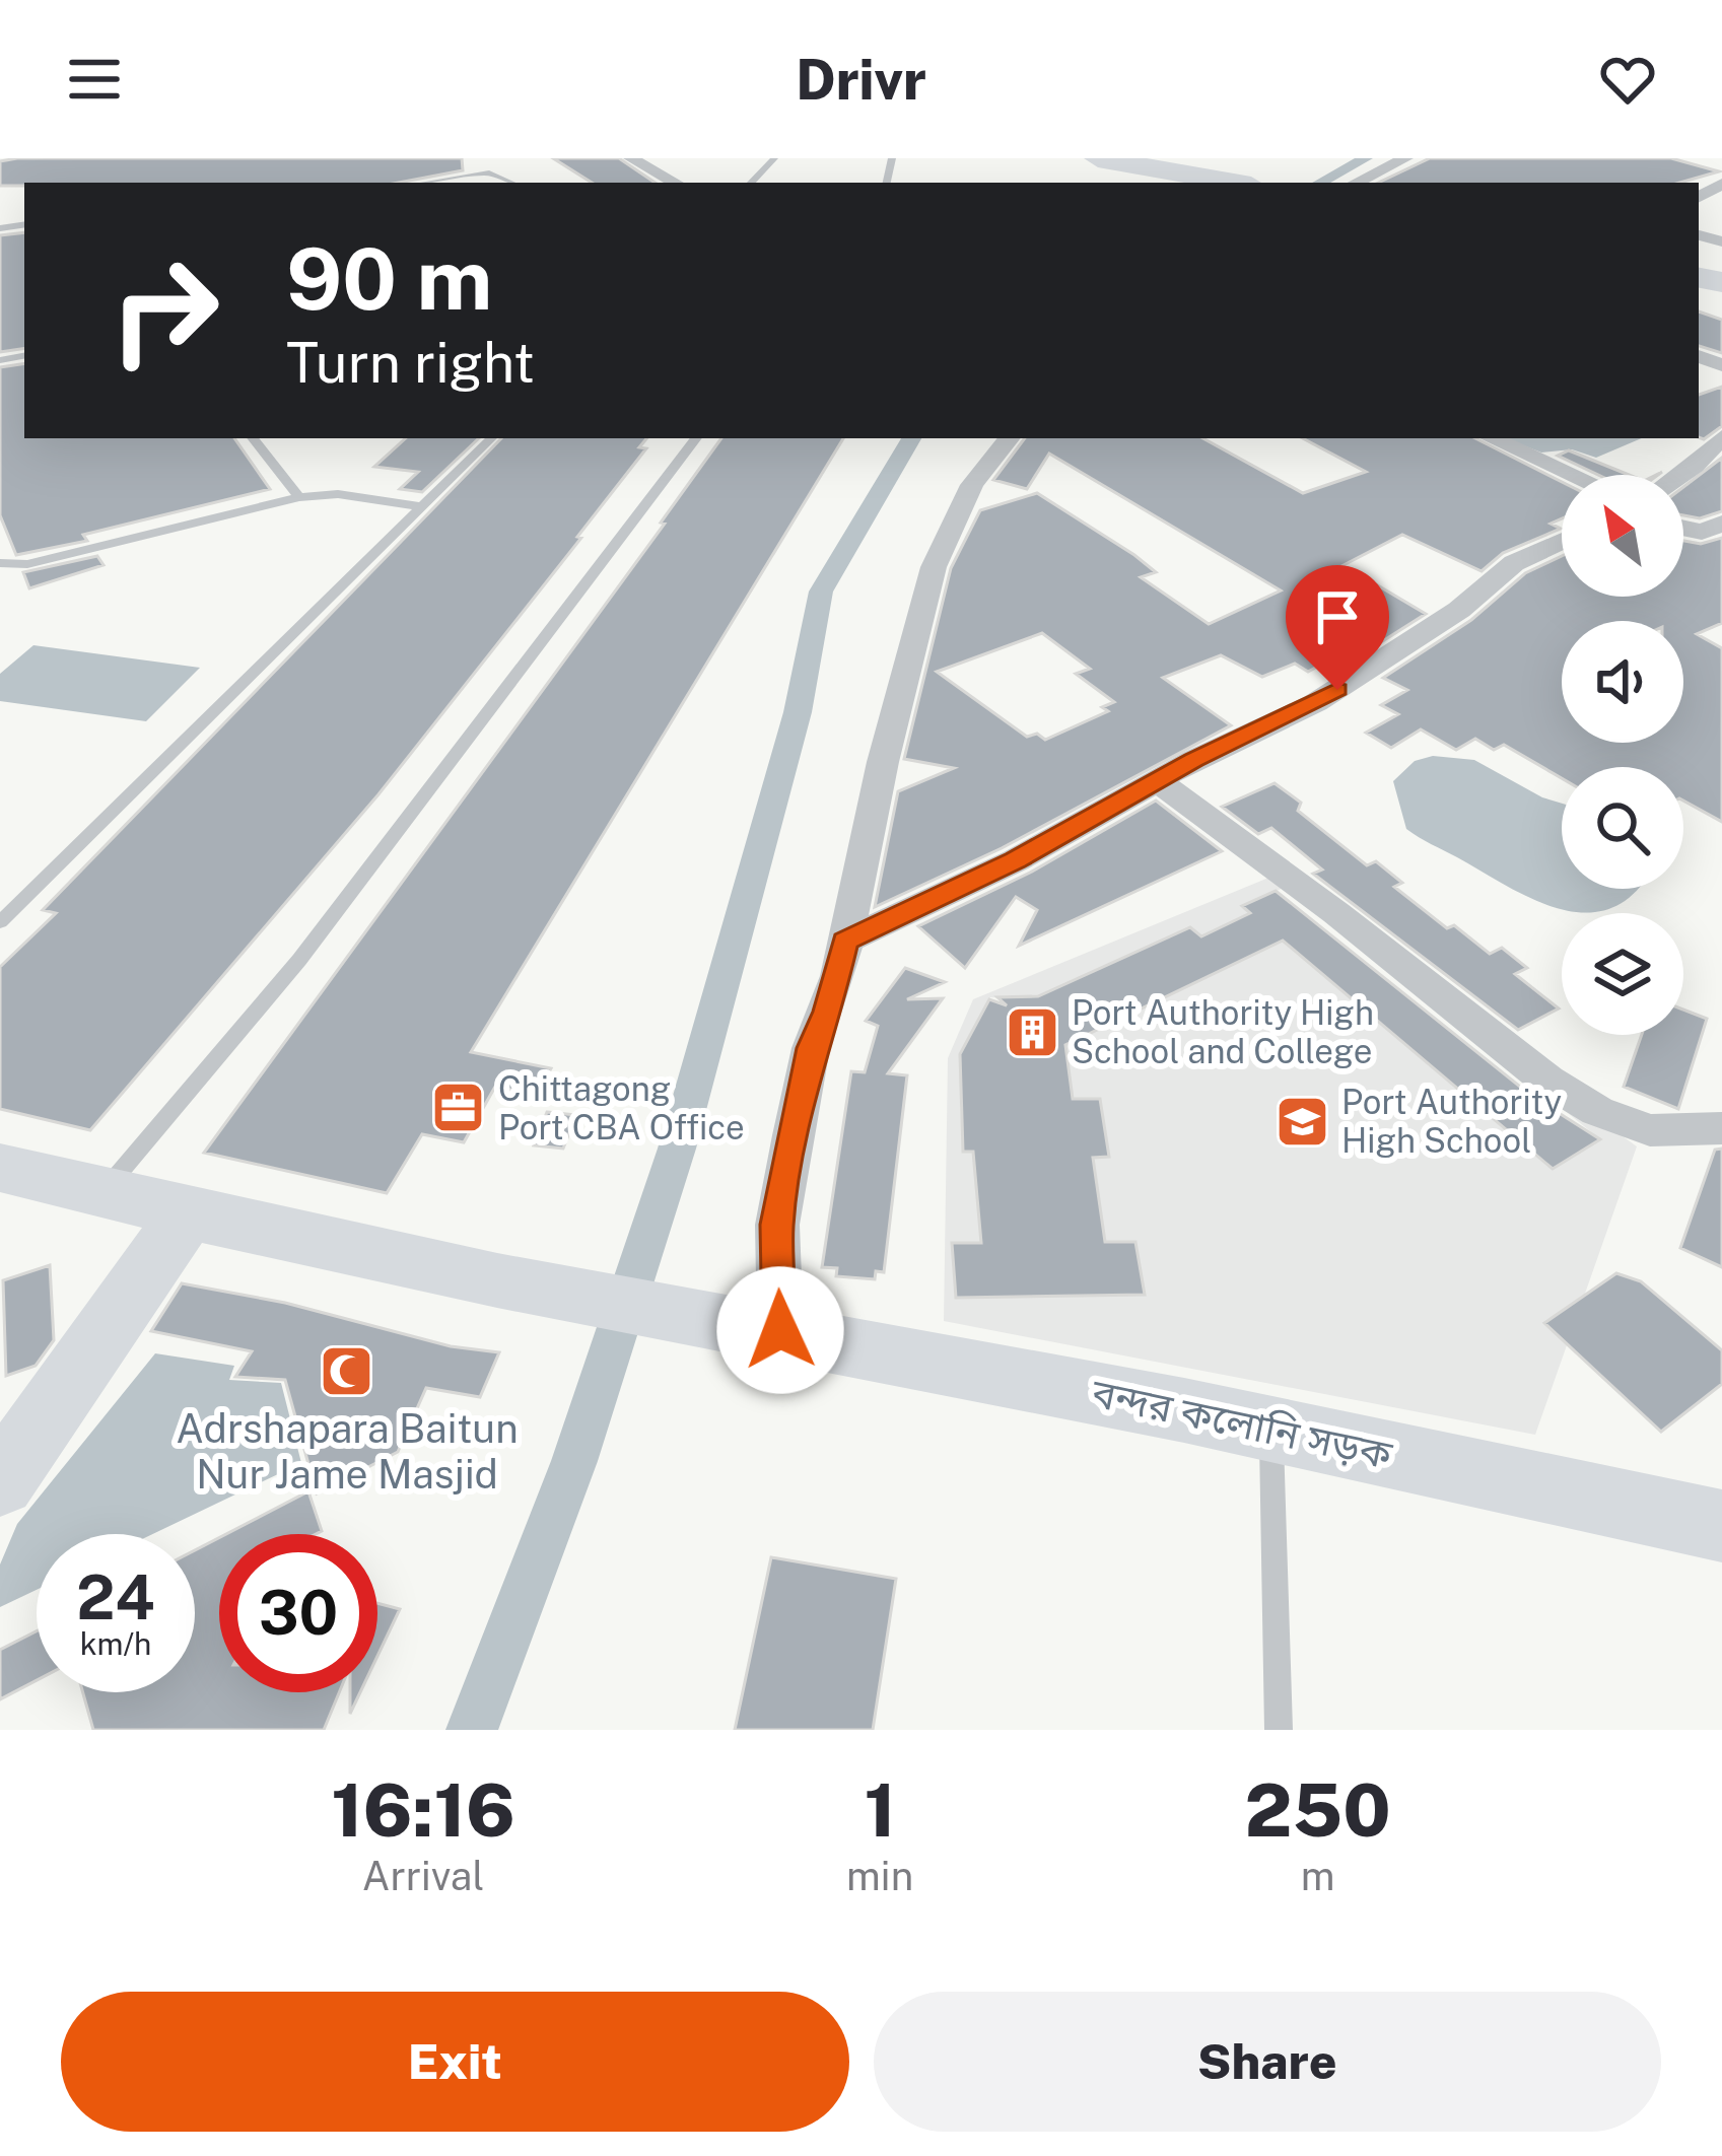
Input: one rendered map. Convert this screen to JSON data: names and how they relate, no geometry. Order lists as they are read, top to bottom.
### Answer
{
  "streets": {
    "street": ["বন্দর কলোনি সড়ক"]
  },
  "places": {
    "building": ["Port Authority High School and College"],
    "office": ["Chittagong Port CBA Office"],
    "school or university": ["Port Authority High School"],
    "mosque": ["Adrshapara Baitun Nur Jame Masjid"]
  },
  "north": "top left",
  "page": {
    "header": "Drivr",
    "turn": ["90 m", "Turn right"],
    "speed": "24 km/h",
    "limit": "30",
    "eta": [
      "16:16",
      "Arrival",
      "1",
      "min",
      "250",
      "m"
    ],
    "buttons": ["Exit", "Share"]
  }
}
